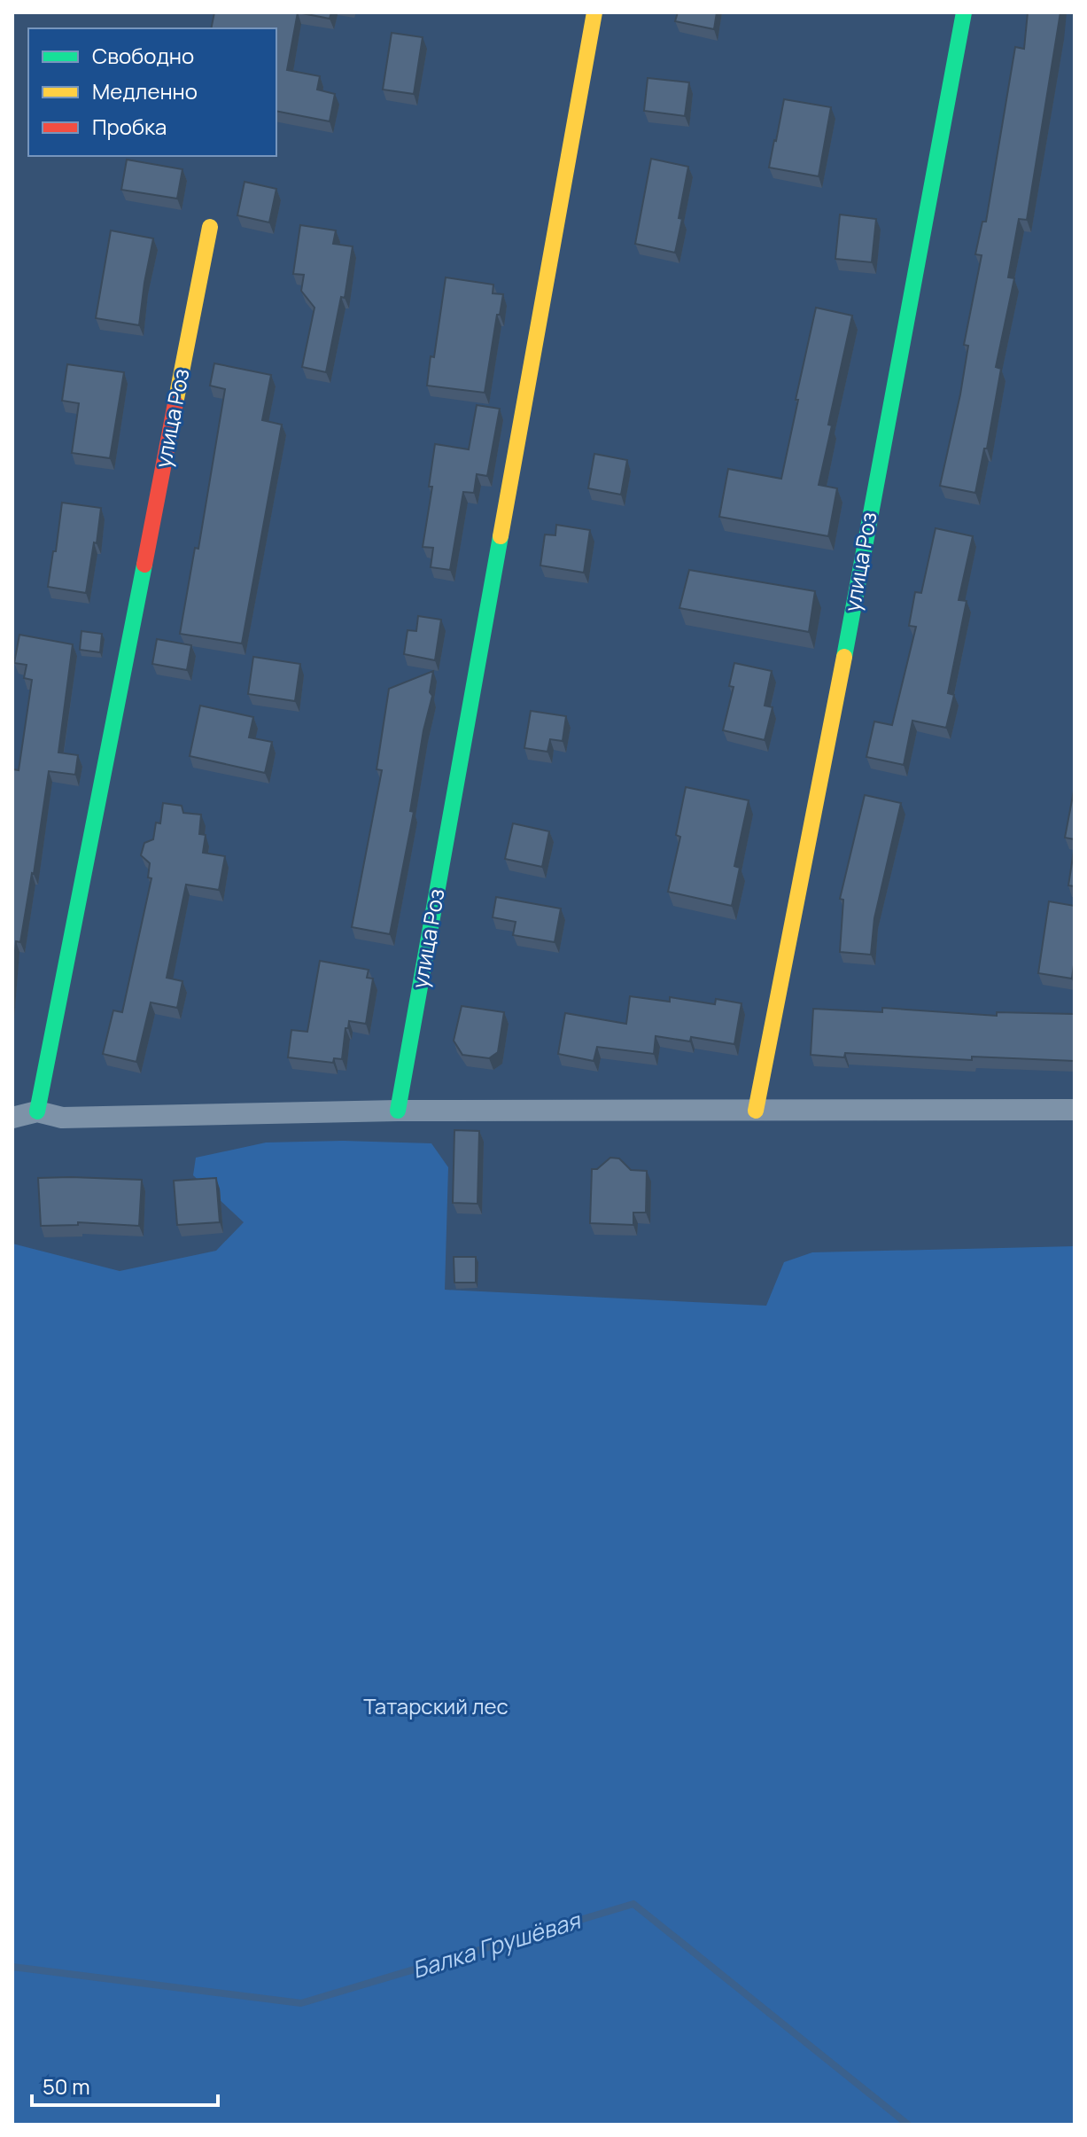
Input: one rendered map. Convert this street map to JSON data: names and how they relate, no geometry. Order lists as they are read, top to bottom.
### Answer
{
  "streets": {
    "street": ["улица Роз"]
  },
  "water": ["Балка Грушёвая"],
  "parks": ["Татарский лес"],
  "legend": ["Свободно", "Медленно", "Пробка"],
  "scale_bar": "50 m"
}
